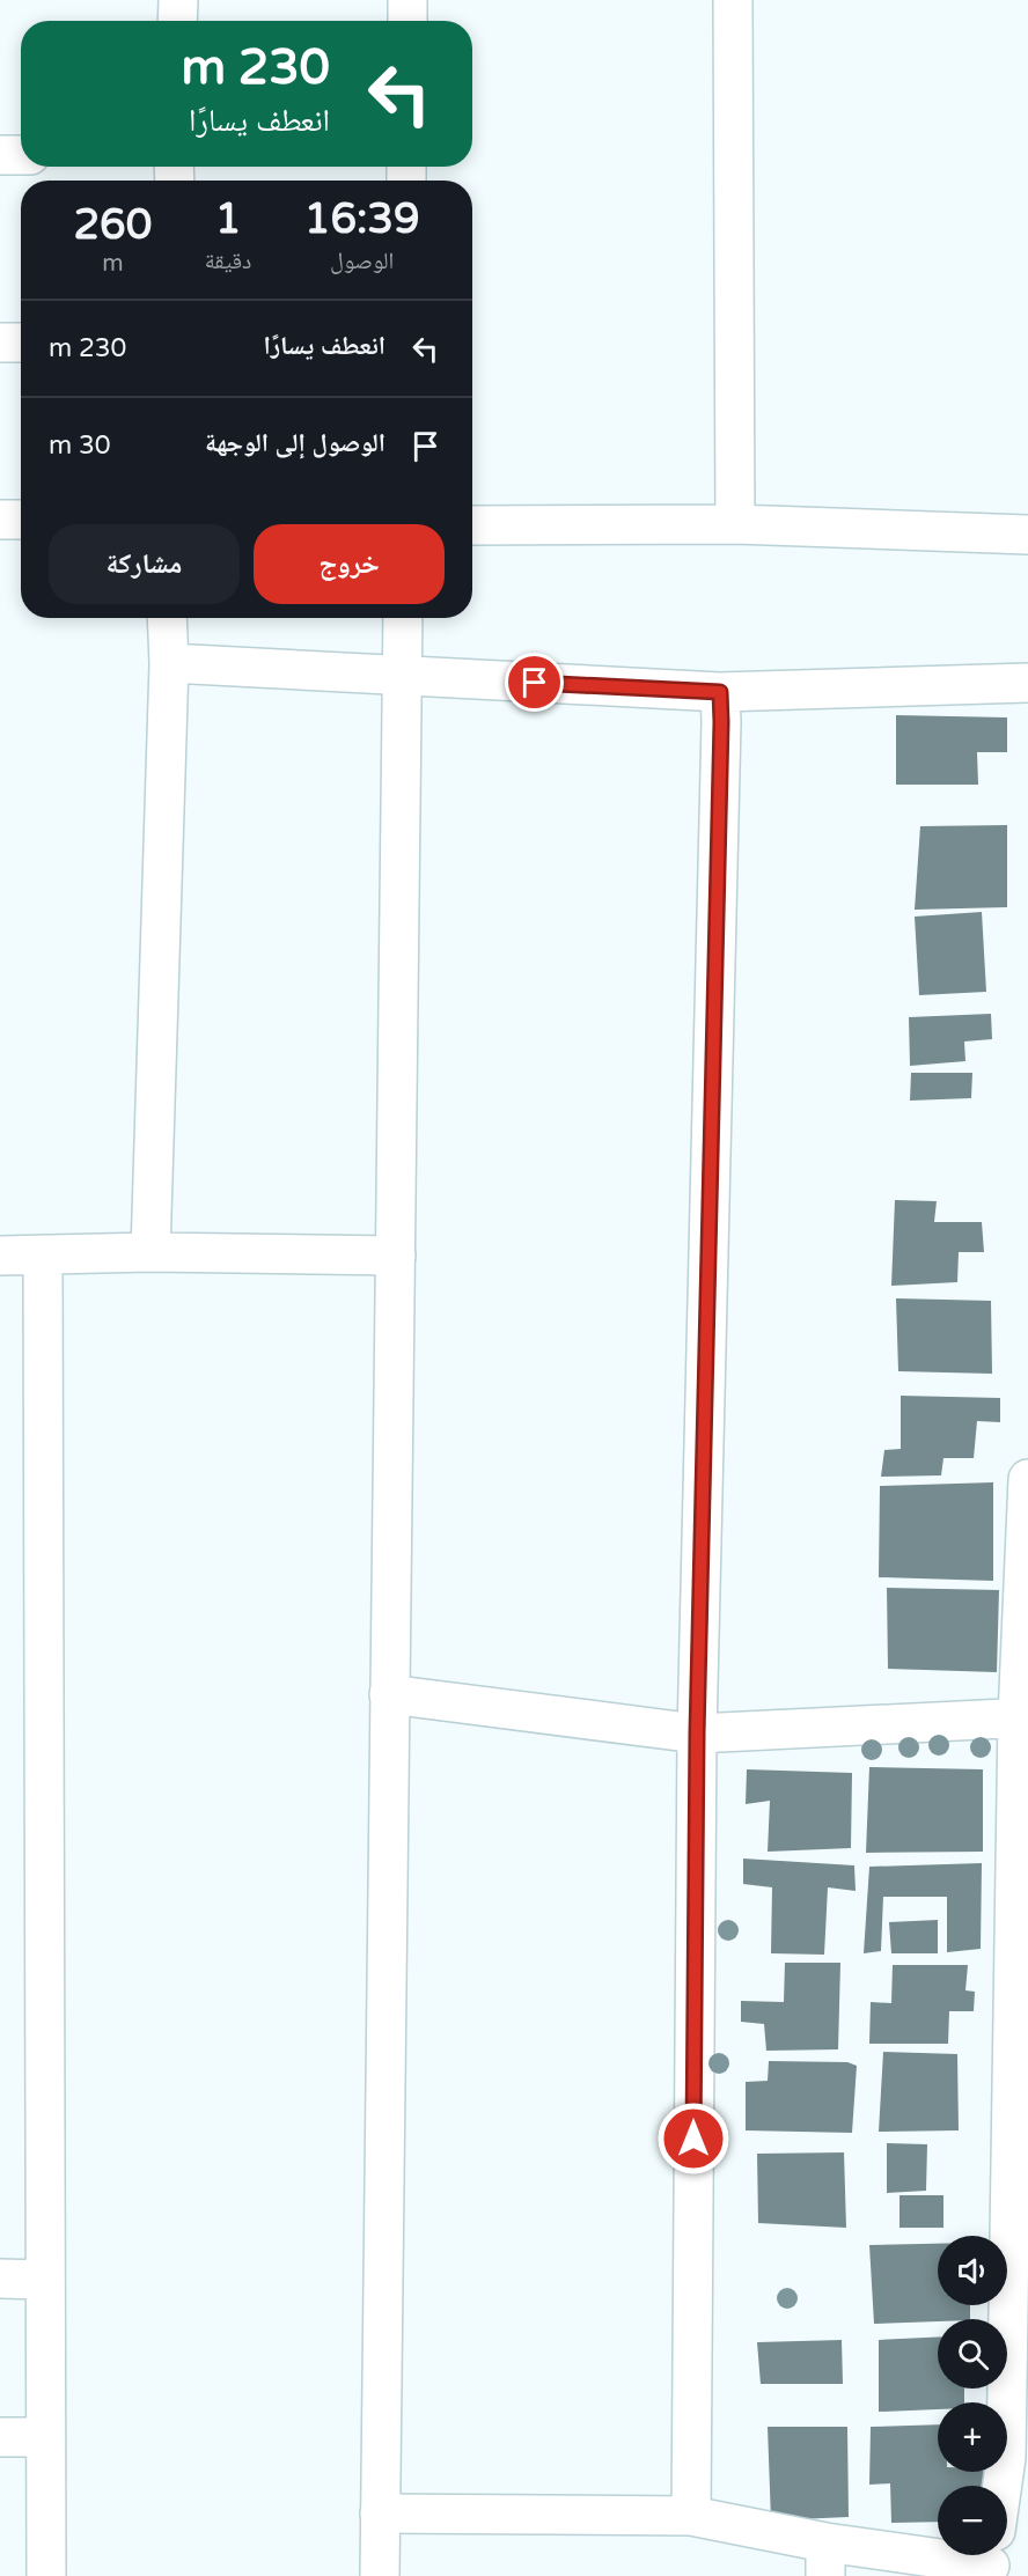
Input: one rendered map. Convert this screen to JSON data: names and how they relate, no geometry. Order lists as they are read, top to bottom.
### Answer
{
  "page": {
    "turn": ["230 m", "انعطف يسارًا"],
    "eta": [
      "16:39",
      "الوصول",
      "1",
      "دقيقة",
      "260",
      "m"
    ],
    "list": [
      {
        "name": "انعطف يسارًا",
        "value": "230 m"
      },
      {
        "name": "الوصول إلى الوجهة",
        "value": "30 m"
      }
    ],
    "buttons": ["خروج", "مشاركة"],
    "map_buttons": ["+", "−"]
  }
}
